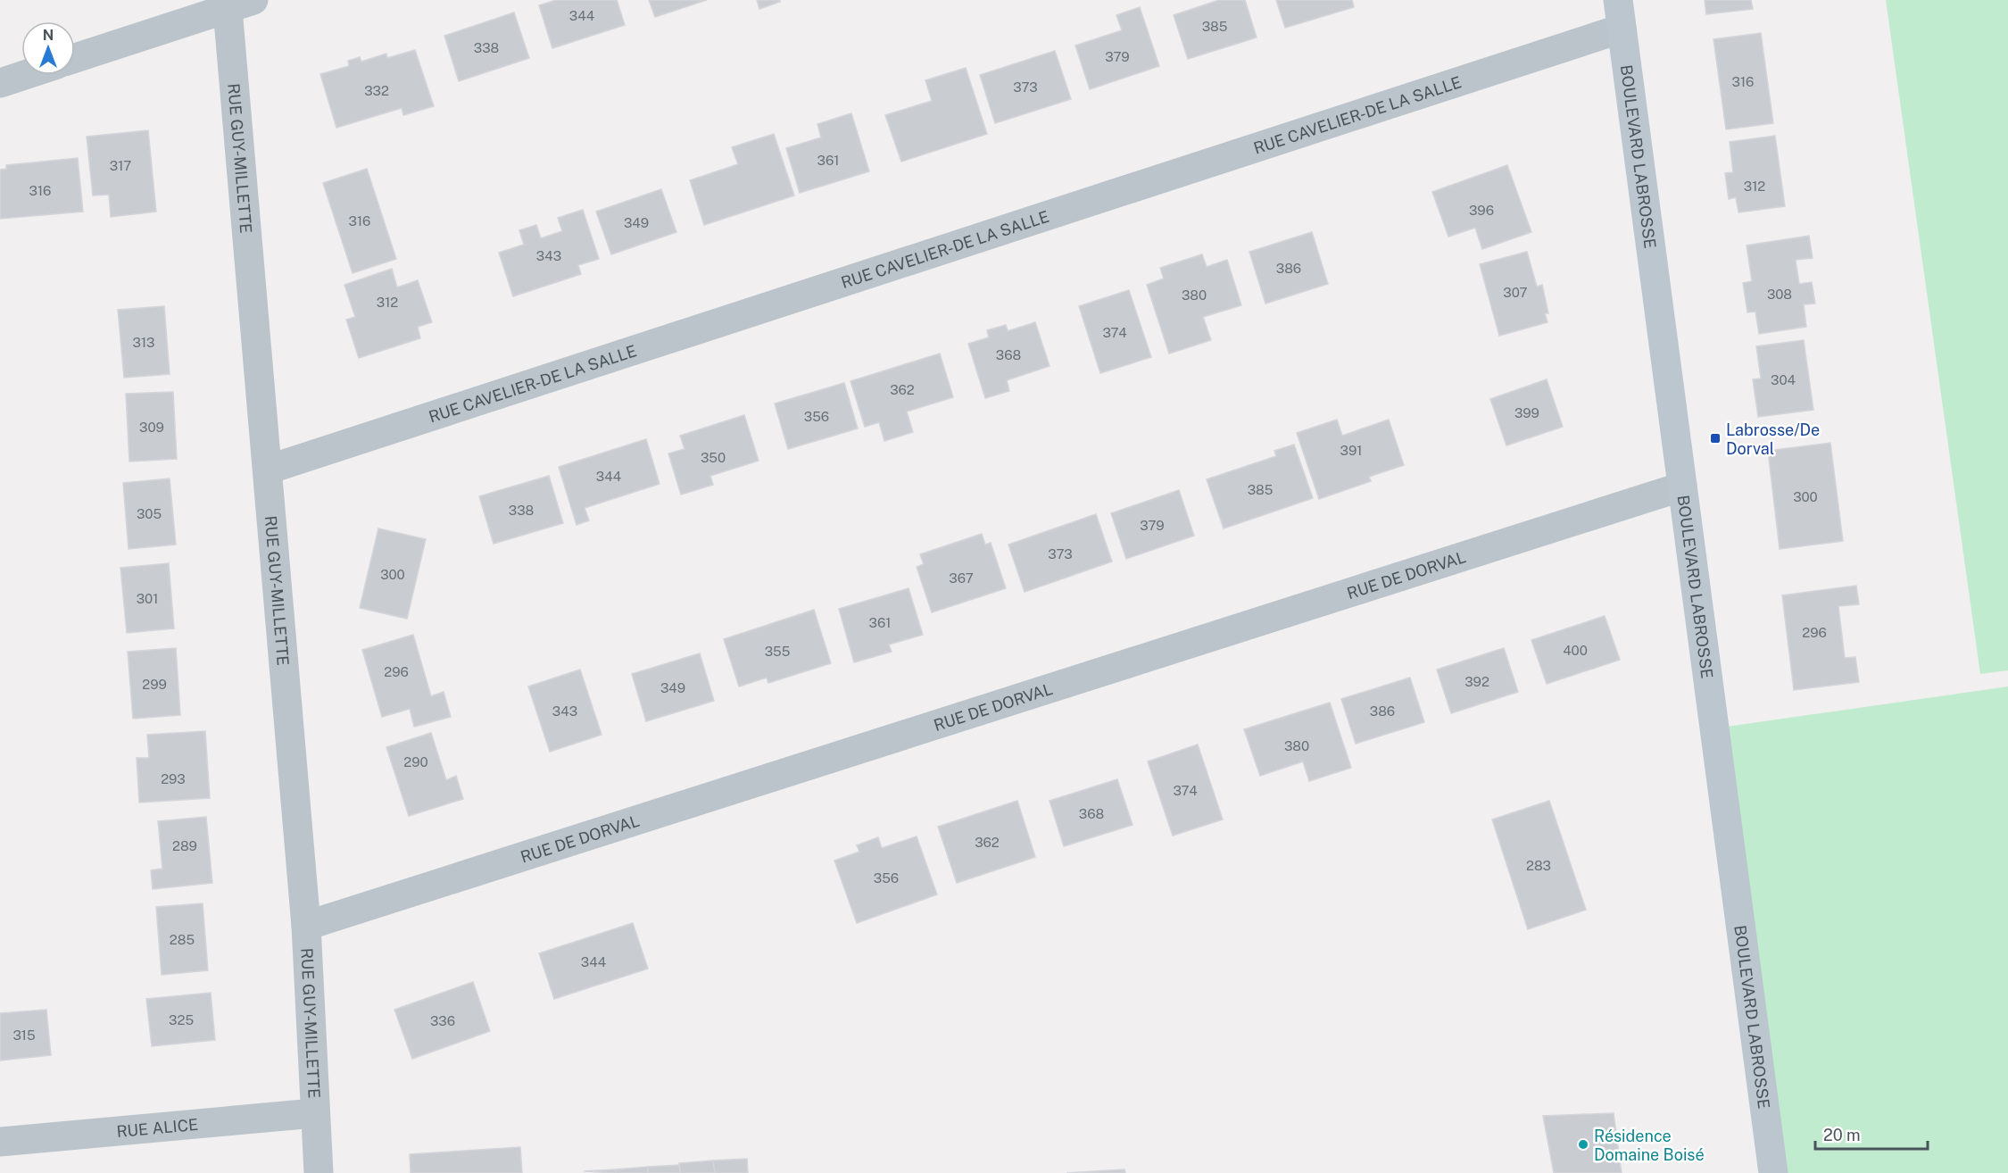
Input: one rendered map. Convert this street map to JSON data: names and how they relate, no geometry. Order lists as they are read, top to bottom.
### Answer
{
  "streets": {
    "main road": ["BOULEVARD LABROSSE"],
    "street": [
      "RUE CAVELIER-DE LA SALLE",
      "RUE GUY-MILLETTE",
      "RUE DE DORVAL",
      "RUE ALICE"
    ]
  },
  "crossings": [
    ["RUE CAVELIER-DE LA SALLE", "BOULEVARD LABROSSE"],
    ["RUE CAVELIER-DE LA SALLE", "RUE GUY-MILLETTE"],
    ["BOULEVARD LABROSSE", "RUE DE DORVAL"],
    ["RUE GUY-MILLETTE", "RUE DE DORVAL"],
    ["RUE GUY-MILLETTE", "RUE ALICE"]
  ],
  "places": {
    "transit": ["Labrosse/De Dorval"],
    "other": ["Résidence Domaine Boisé"]
  },
  "house_numbers": [
    "344",
    "385",
    "338",
    "379",
    "316",
    "373",
    "332",
    "361",
    "317",
    "312",
    "316",
    "396",
    "316",
    "349",
    "343",
    "386",
    "307",
    "308",
    "380",
    "312",
    "374",
    "313",
    "368",
    "304",
    "362",
    "399",
    "356",
    "309",
    "391",
    "350",
    "344",
    "385",
    "300",
    "338",
    "305",
    "379",
    "373",
    "300",
    "367",
    "301",
    "361",
    "296",
    "400",
    "355",
    "296",
    "392",
    "299",
    "349",
    "343",
    "386",
    "380",
    "290",
    "293",
    "374",
    "368",
    "362",
    "289",
    "283",
    "356",
    "285",
    "344",
    "325",
    "336",
    "315"
  ],
  "scale_bar": "20 m",
  "north": "top"
}
